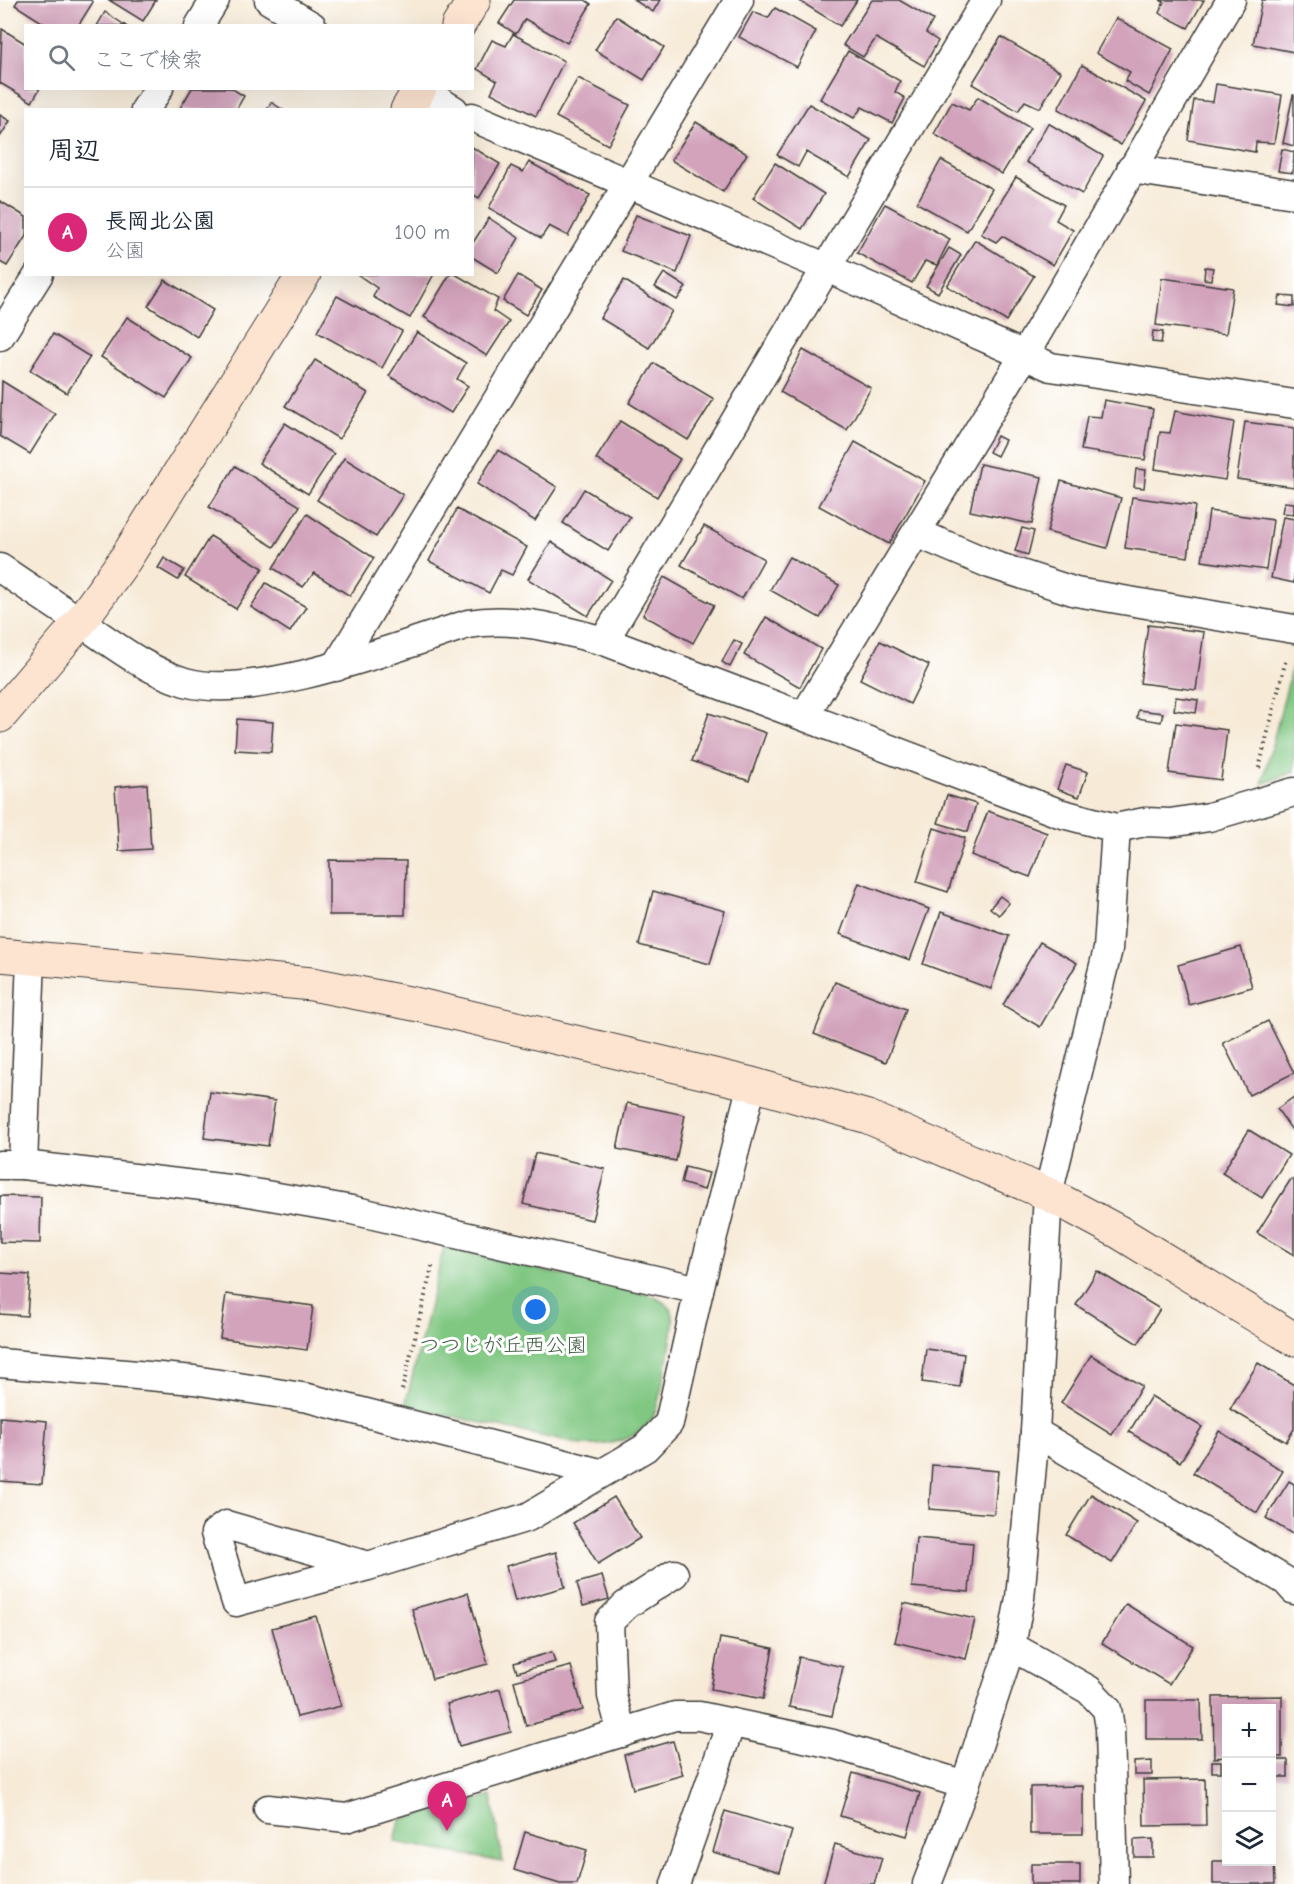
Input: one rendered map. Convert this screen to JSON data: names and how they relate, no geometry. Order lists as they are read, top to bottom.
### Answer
{
  "parks": ["つつじが丘西公園"],
  "page": {
    "search": "ここで検索",
    "heading": "周辺",
    "list": [
      {
        "mark": "A",
        "name": "長岡北公園",
        "note": "公園",
        "value": "100 m"
      }
    ],
    "map_buttons": ["+", "−"],
    "pins": "A"
  }
}
